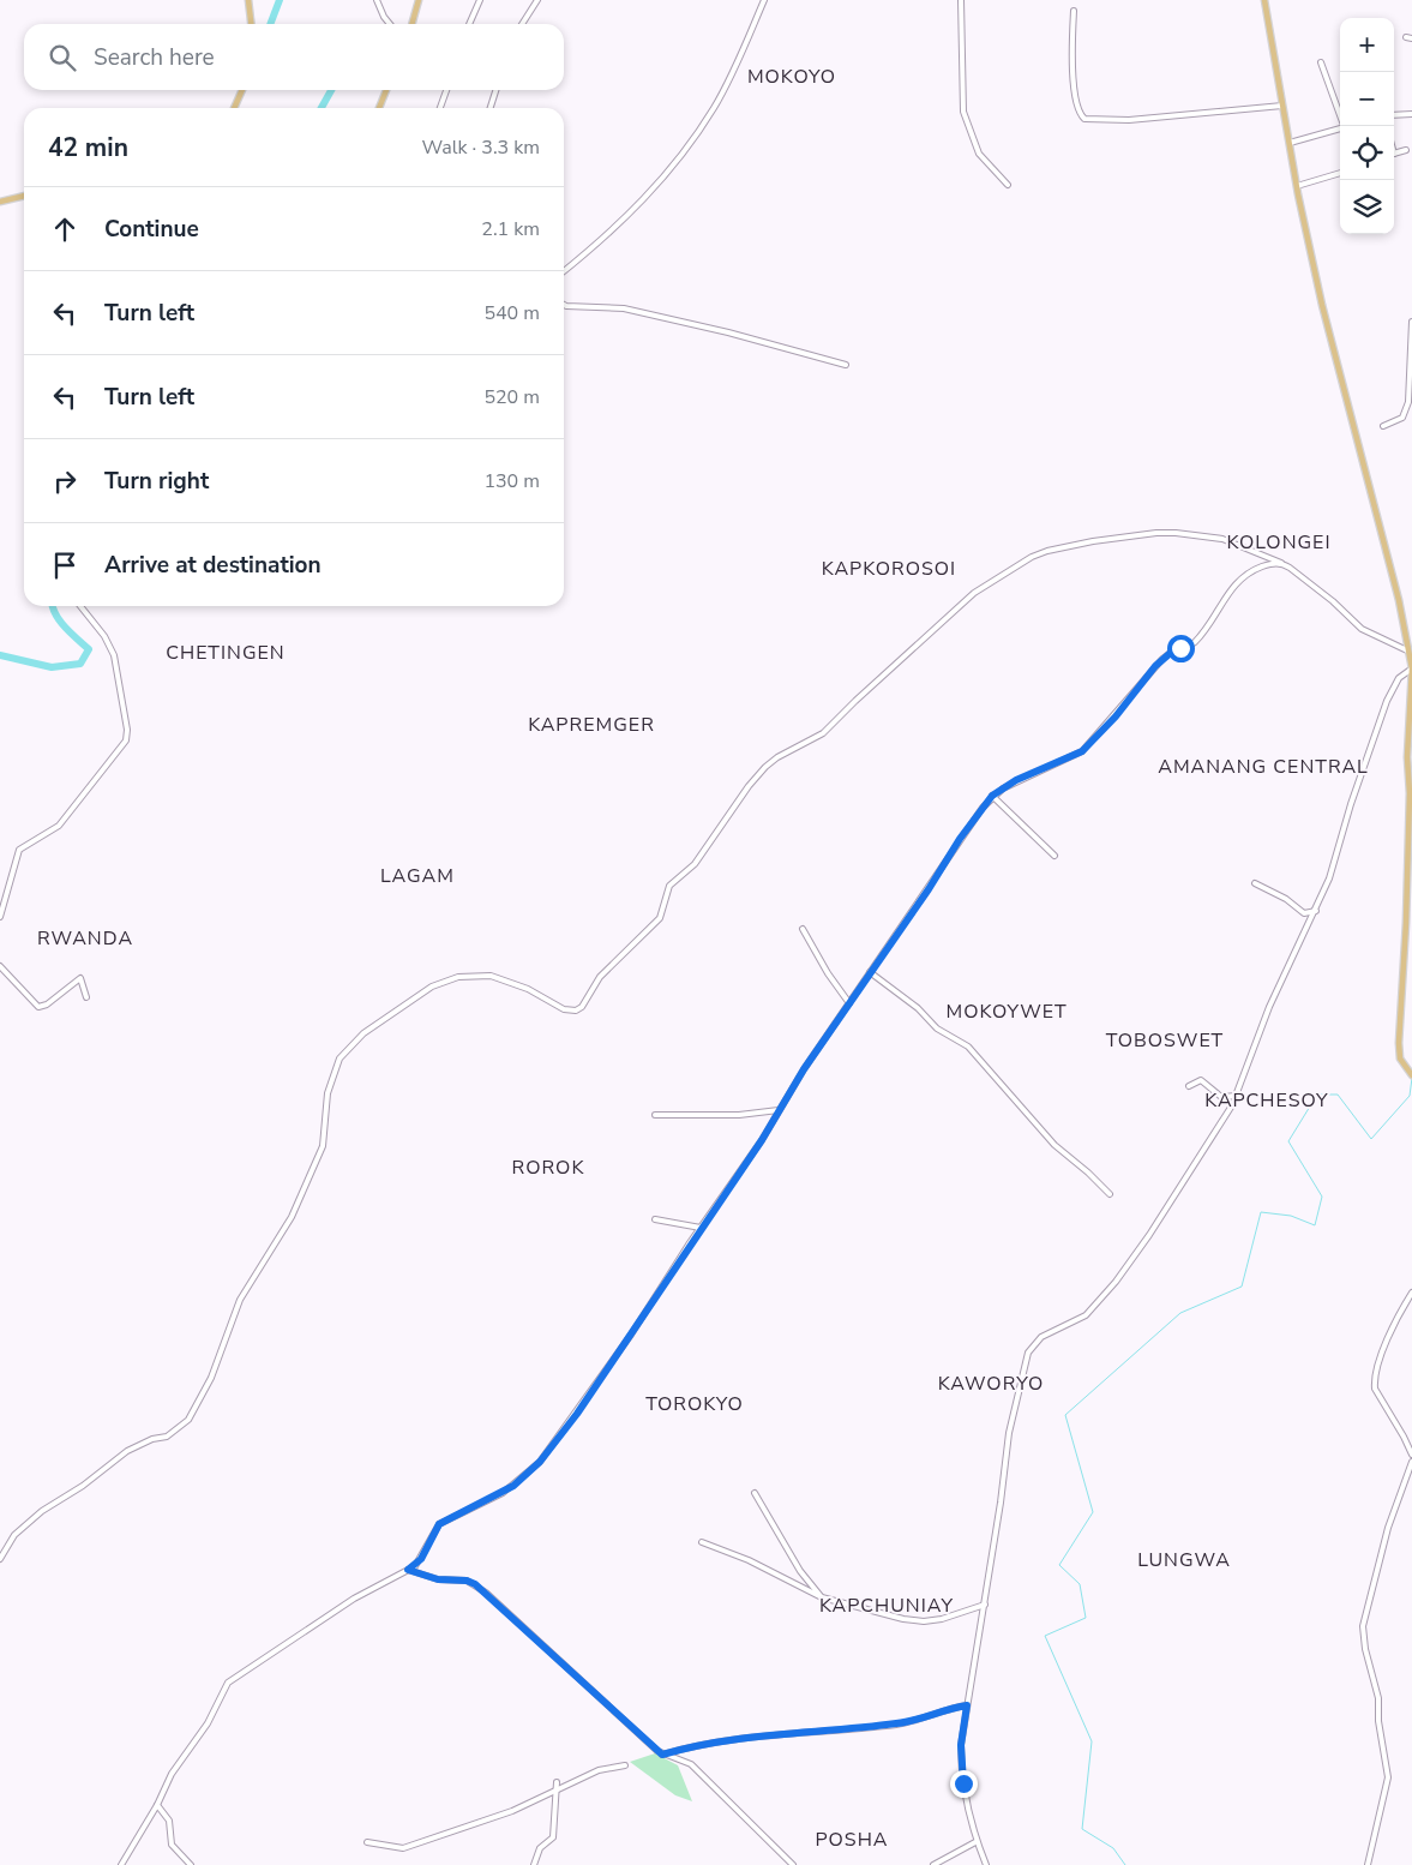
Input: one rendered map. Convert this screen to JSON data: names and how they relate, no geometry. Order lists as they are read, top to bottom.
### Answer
{
  "districts": [
    "MOKOYO",
    "KOLONGEI",
    "KAPKOROSOI",
    "CHETINGEN",
    "KAPREMGER",
    "AMANANG CENTRAL",
    "LAGAM",
    "RWANDA",
    "MOKOYWET",
    "TOBOSWET",
    "KAPCHESOY",
    "ROROK",
    "KAWORYO",
    "TOROKYO",
    "LUNGWA",
    "KAPCHUNIAY",
    "POSHA"
  ],
  "page": {
    "map_buttons": ["+", "−"],
    "search": "Search here",
    "heading": ["42 min", "Walk · 3.3 km"],
    "list": [
      ["Continue", "2.1 km"],
      ["Turn left", "540 m"],
      ["Turn left", "520 m"],
      ["Turn right", "130 m"],
      "Arrive at destination"
    ]
  }
}
